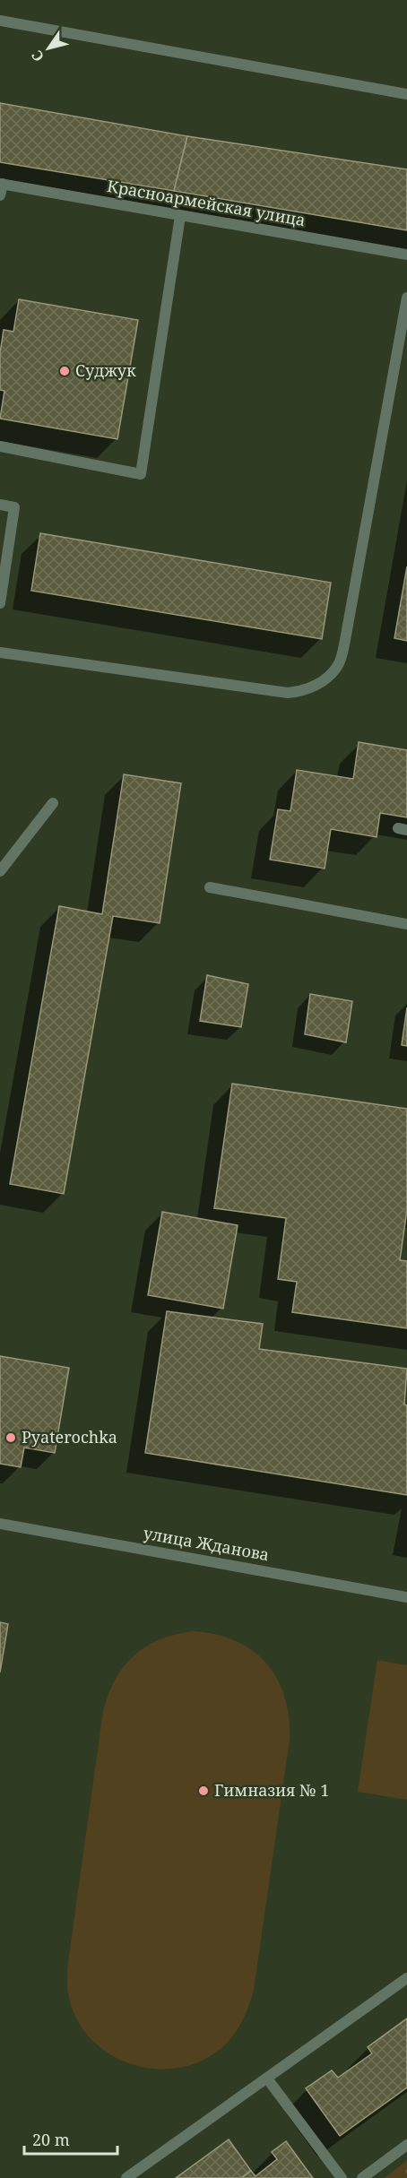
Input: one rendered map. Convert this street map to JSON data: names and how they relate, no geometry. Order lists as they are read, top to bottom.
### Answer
{
  "streets": {
    "street": ["Красноармейская улица", "улица Жданова"]
  },
  "places": ["Суджук", "Pyaterochka", "Гимназия № 1"],
  "scale_bar": "20 m",
  "north": "bottom left"
}
